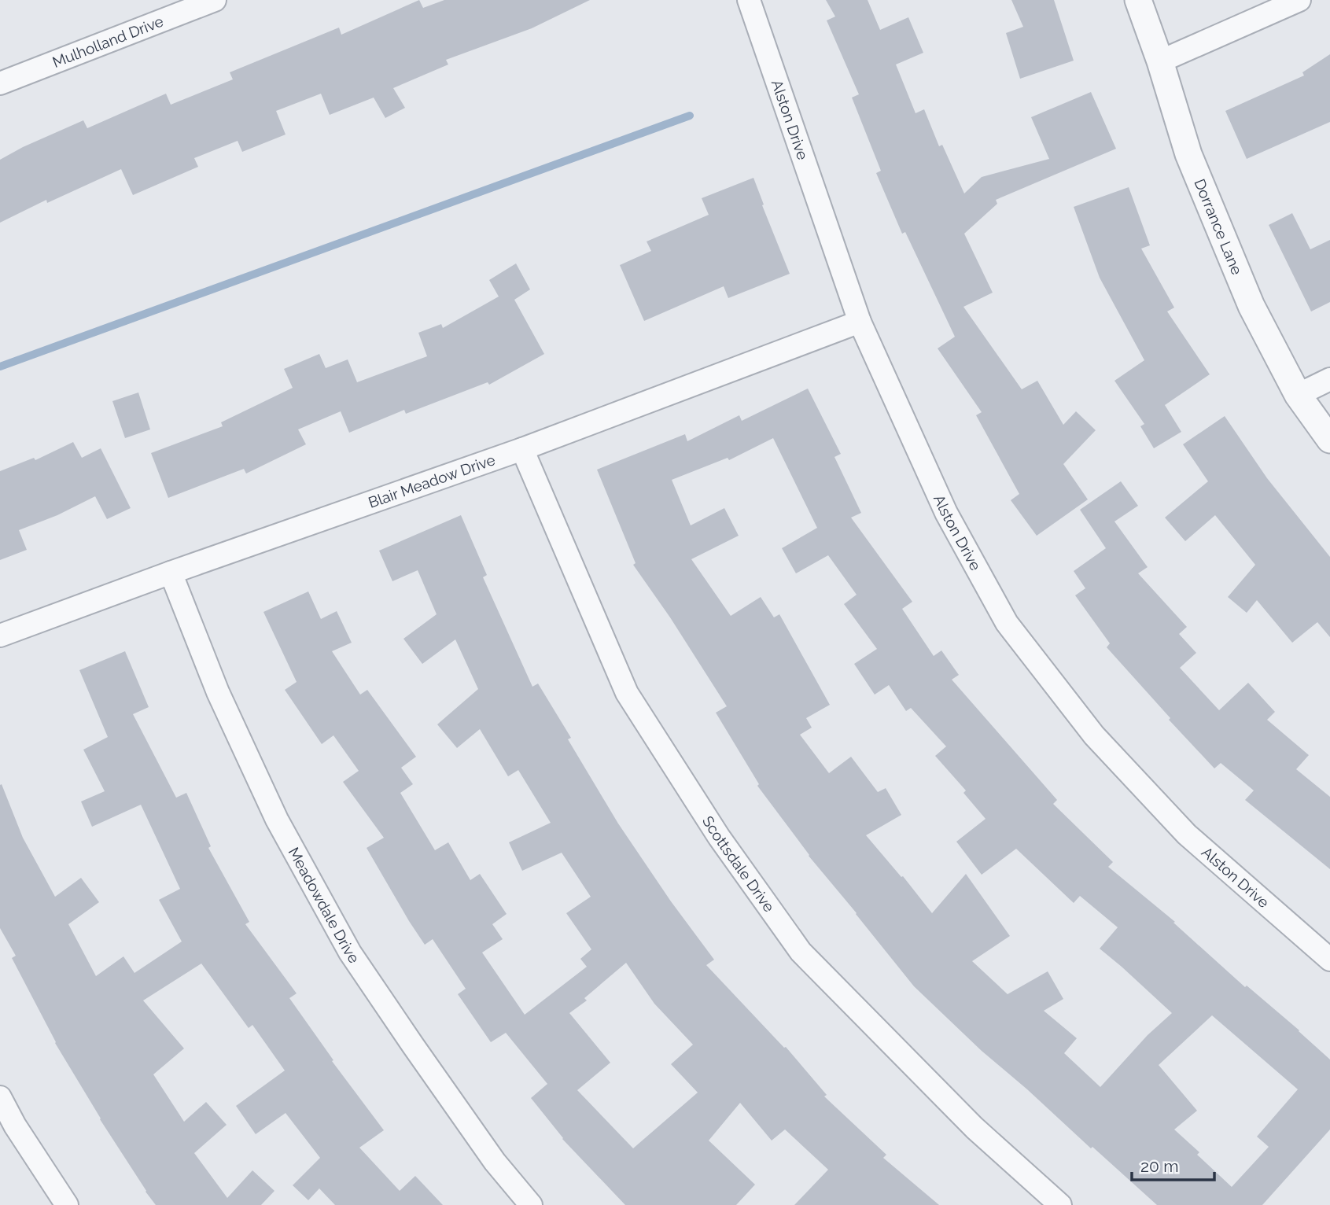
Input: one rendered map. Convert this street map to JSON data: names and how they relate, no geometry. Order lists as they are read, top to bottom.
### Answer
{
  "streets": {
    "street": [
      "Mulholland Drive",
      "Alston Drive",
      "Dorrance Lane",
      "Blair Meadow Drive",
      "Scottsdale Drive",
      "Meadowdale Drive"
    ]
  },
  "crossings": [
    ["Alston Drive", "Blair Meadow Drive"],
    ["Blair Meadow Drive", "Scottsdale Drive"],
    ["Blair Meadow Drive", "Meadowdale Drive"]
  ],
  "scale_bar": "20 m"
}
